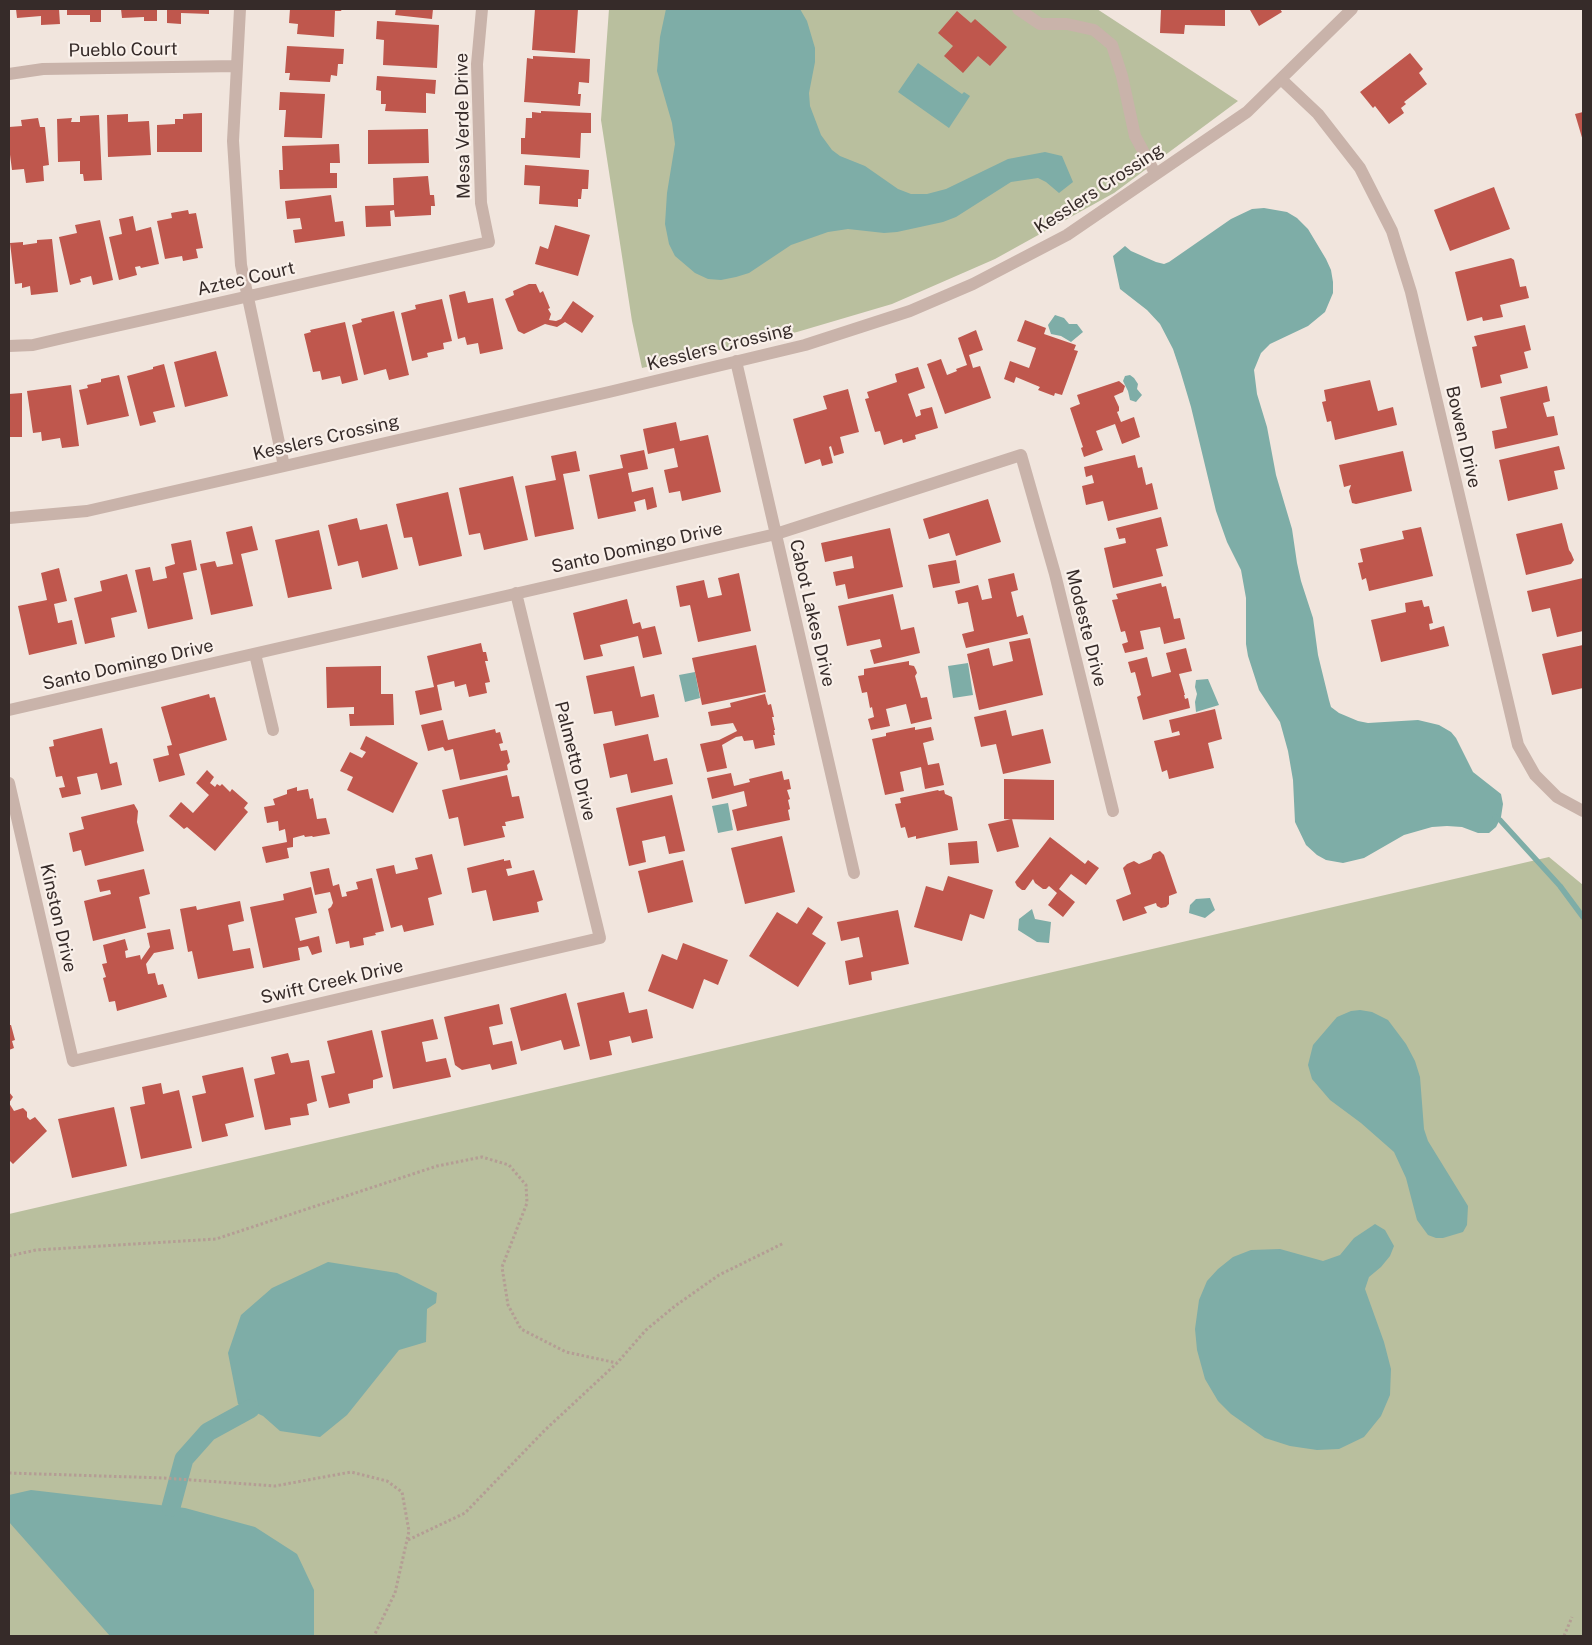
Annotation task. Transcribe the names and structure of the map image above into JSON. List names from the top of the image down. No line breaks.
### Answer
{"streets":{"street":["Pueblo Court","Mesa Verde Drive","Kesslers Crossing","Aztec Court","Bowen Drive","Santo Domingo Drive","Cabot Lakes Drive","Modeste Drive","Palmetto Drive","Kinston Drive","Swift Creek Drive"]},"crossings":[["Mesa Verde Drive","Aztec Court"],["Kesslers Crossing","Bowen Drive"],["Kesslers Crossing","Cabot Lakes Drive"],["Santo Domingo Drive","Cabot Lakes Drive"],["Santo Domingo Drive","Modeste Drive"],["Santo Domingo Drive","Palmetto Drive"],["Palmetto Drive","Swift Creek Drive"],["Kinston Drive","Swift Creek Drive"]]}
